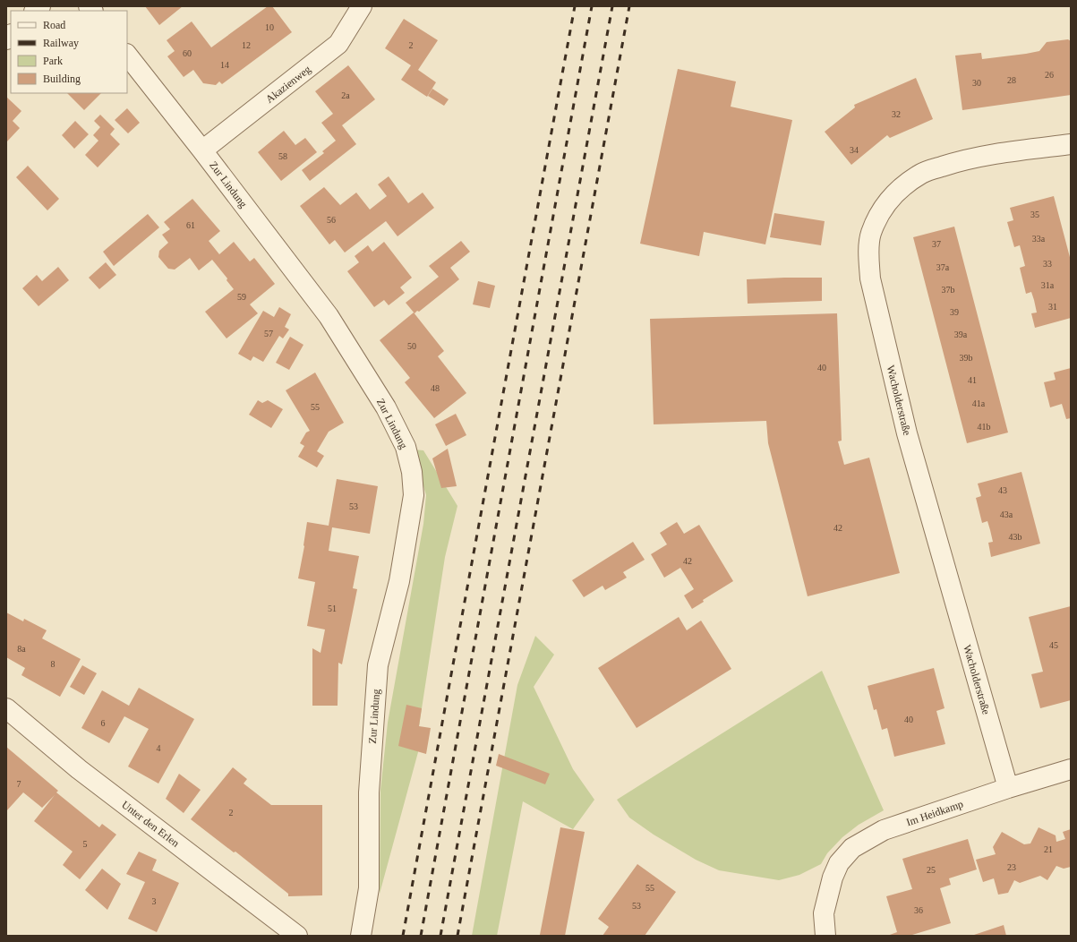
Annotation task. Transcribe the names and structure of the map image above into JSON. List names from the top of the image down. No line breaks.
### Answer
{"streets":{"street":["Akazienweg","Zur Lindung","Wacholderstraße","Im Heidkamp","Unter den Erlen"]},"crossings":[["Akazienweg","Zur Lindung"],["Wacholderstraße","Im Heidkamp"]],"house_numbers":["10","12","2","60","14","26","28","30","2a","32","34","58","35","56","61","33a","37","33","37a","31a","37b","59","31","39","57","39a","50","39b","40","41","48","41a","55","41b","43","53","43a","42","43b","42","51","45","8a","8","40","6","4","7","2","5","21","23","25","55","3","53","36"],"legend":["Road","Railway","Park","Building"]}
